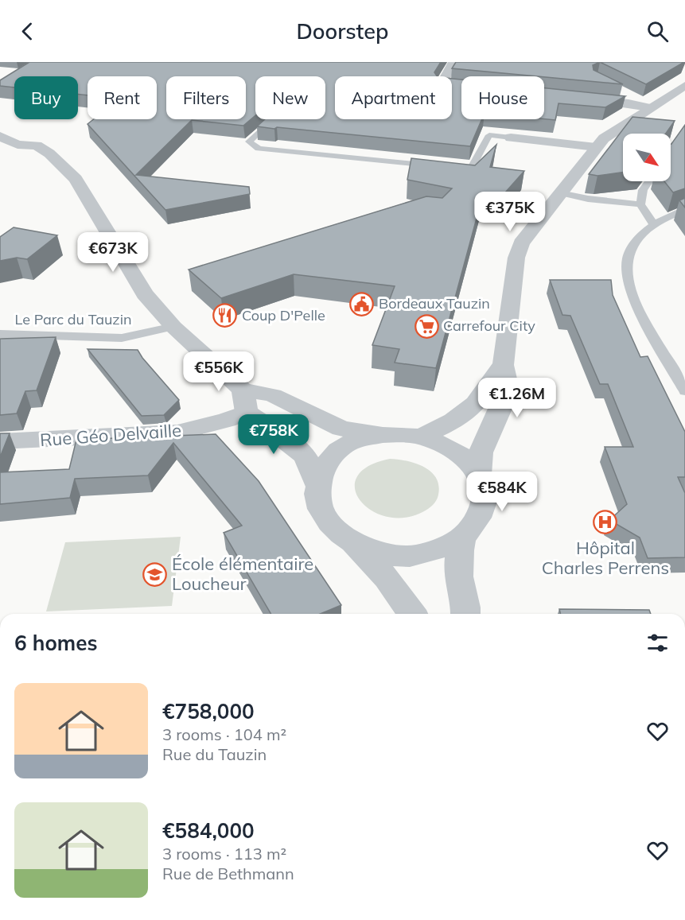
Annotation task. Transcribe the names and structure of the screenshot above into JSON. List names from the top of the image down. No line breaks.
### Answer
{"streets":{"street":["Rue Géo Delvaille"],"lane":["Le Parc du Tauzin"]},"places":{"public building":["Bordeaux Tauzin"],"restaurant":["Coup D'Pelle"],"supermarket":["Carrefour City"],"hospital":["Hôpital Charles Perrens"],"school or university":["École élémentaire Loucheur"]},"north":"bottom right","page":{"header":"Doorstep","chip":["Buy","Rent","Filters","New","Apartment","House"],"price":["€375K","€673K","€556K","€1.26M","€758K","€584K"],"heading":"6 homes","list":[{"name":"€758,000","note":"3 rooms · 104 m² · Rue du Tauzin"},{"name":"€584,000","note":"3 rooms · 113 m² · Rue de Bethmann"}]}}
